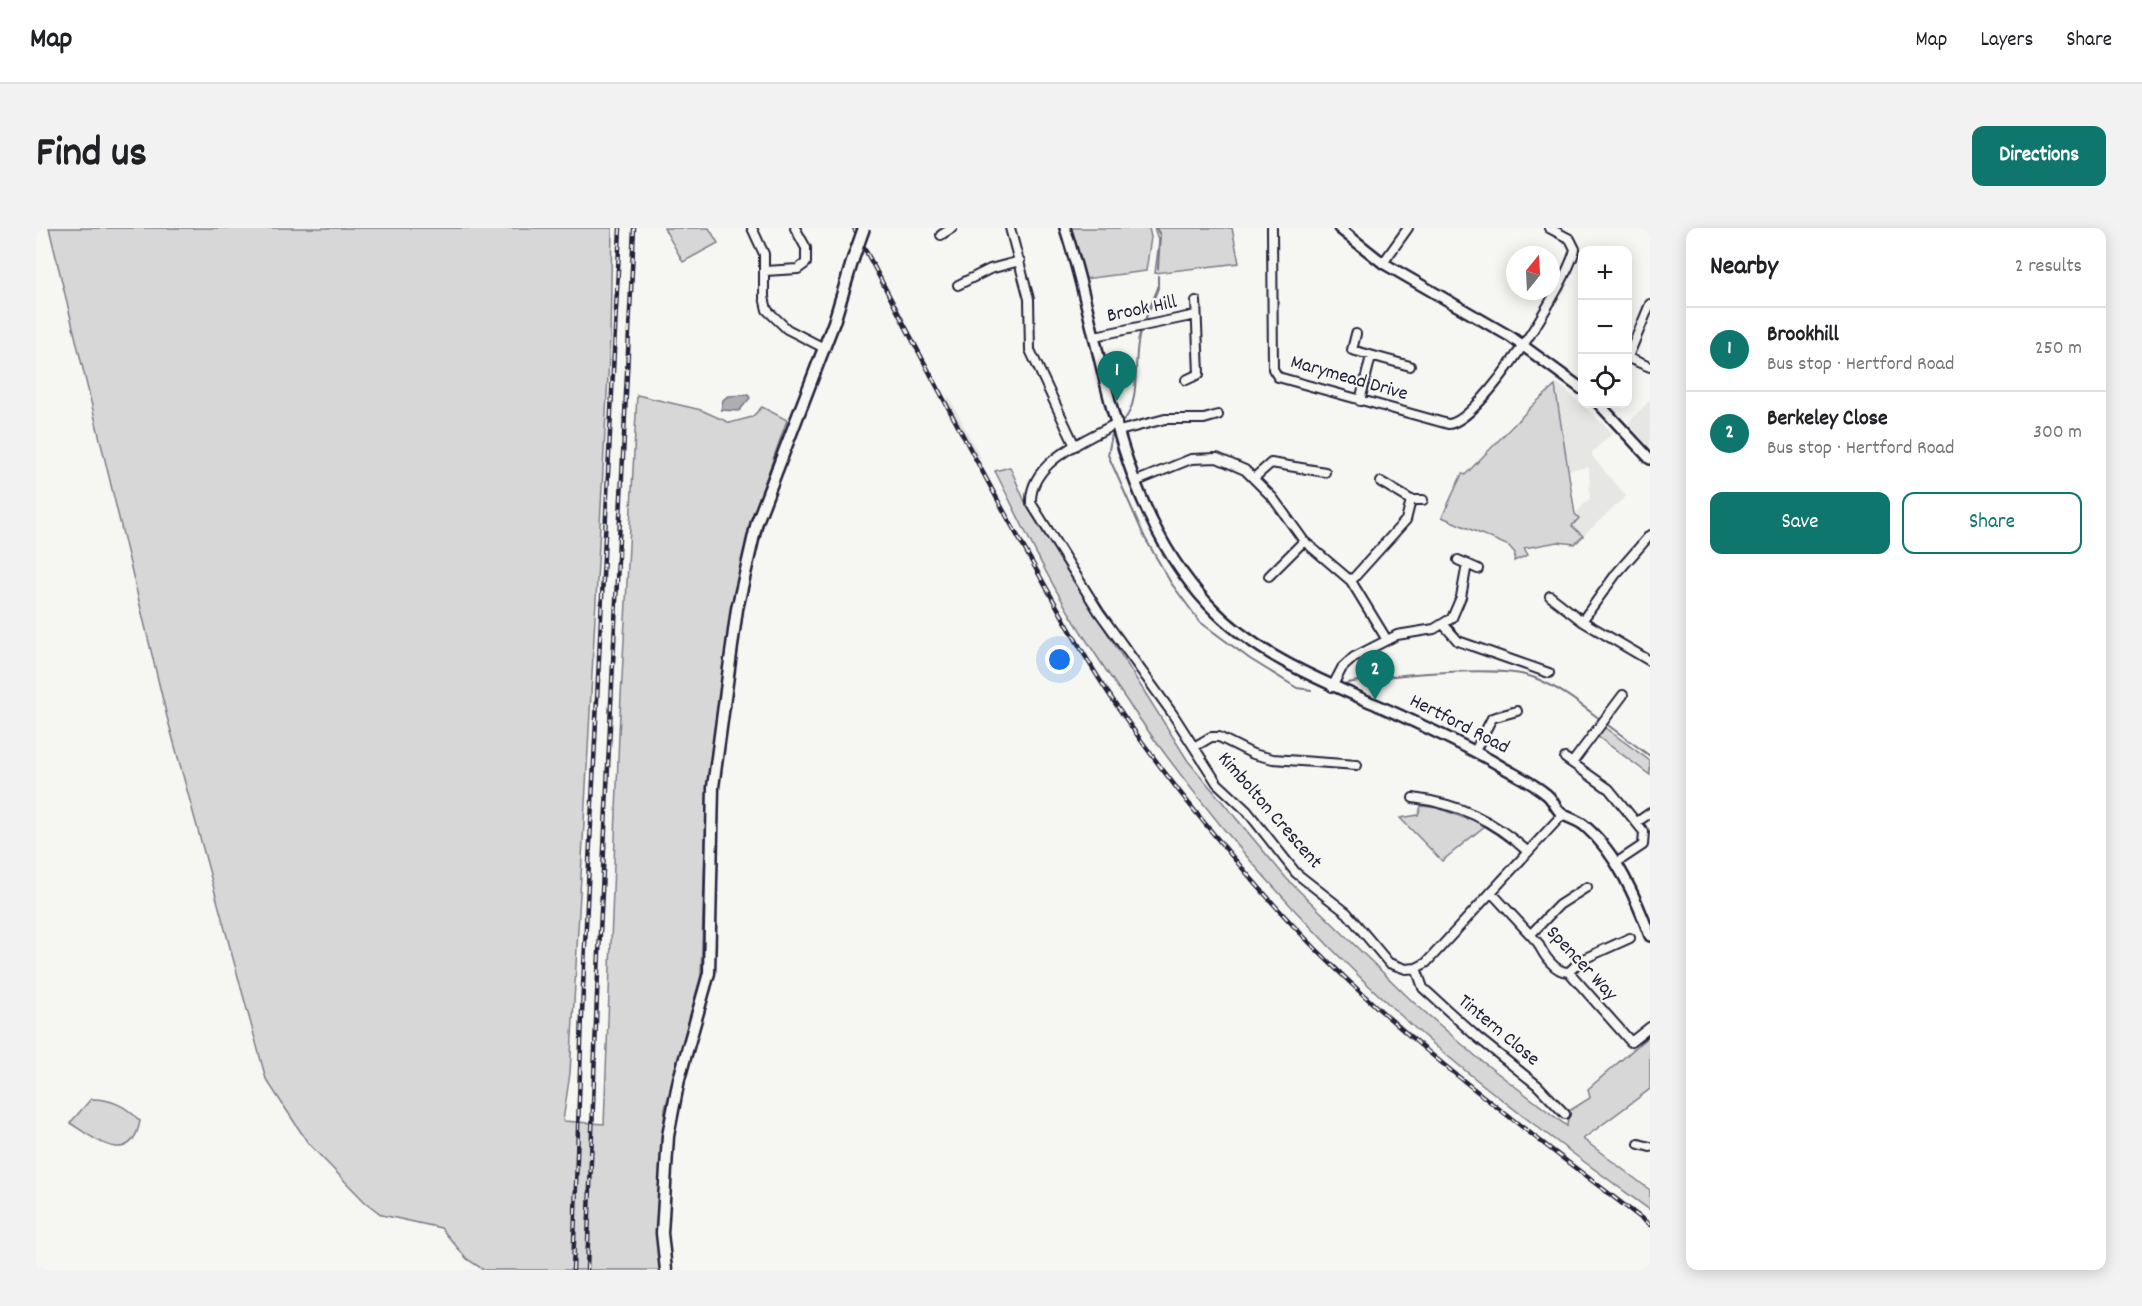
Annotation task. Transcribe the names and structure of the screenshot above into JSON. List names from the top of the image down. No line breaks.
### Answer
{"streets":{"street":["Brook Hill","Marymead Drive","Hertford Road","Kimbolton Crescent","Spencer Way","Tintern Close"]},"crossings":[["Brook Hill","Hertford Road"],["Hertford Road","Kimbolton Crescent"],["Kimbolton Crescent","Tintern Close"]],"north":"top","page":{"header":"Map","nav":["Map","Layers","Share"],"title":"Find us","buttons":["Directions",["Save","Share"]],"heading":["Nearby","2 results"],"map_buttons":["+","−"],"list":[{"mark":"1","name":"Brookhill","note":"Bus stop · Hertford Road","value":"250 m"},{"mark":"2","name":"Berkeley Close","note":"Bus stop · Hertford Road","value":"300 m"}],"pins":["1","2"]}}
